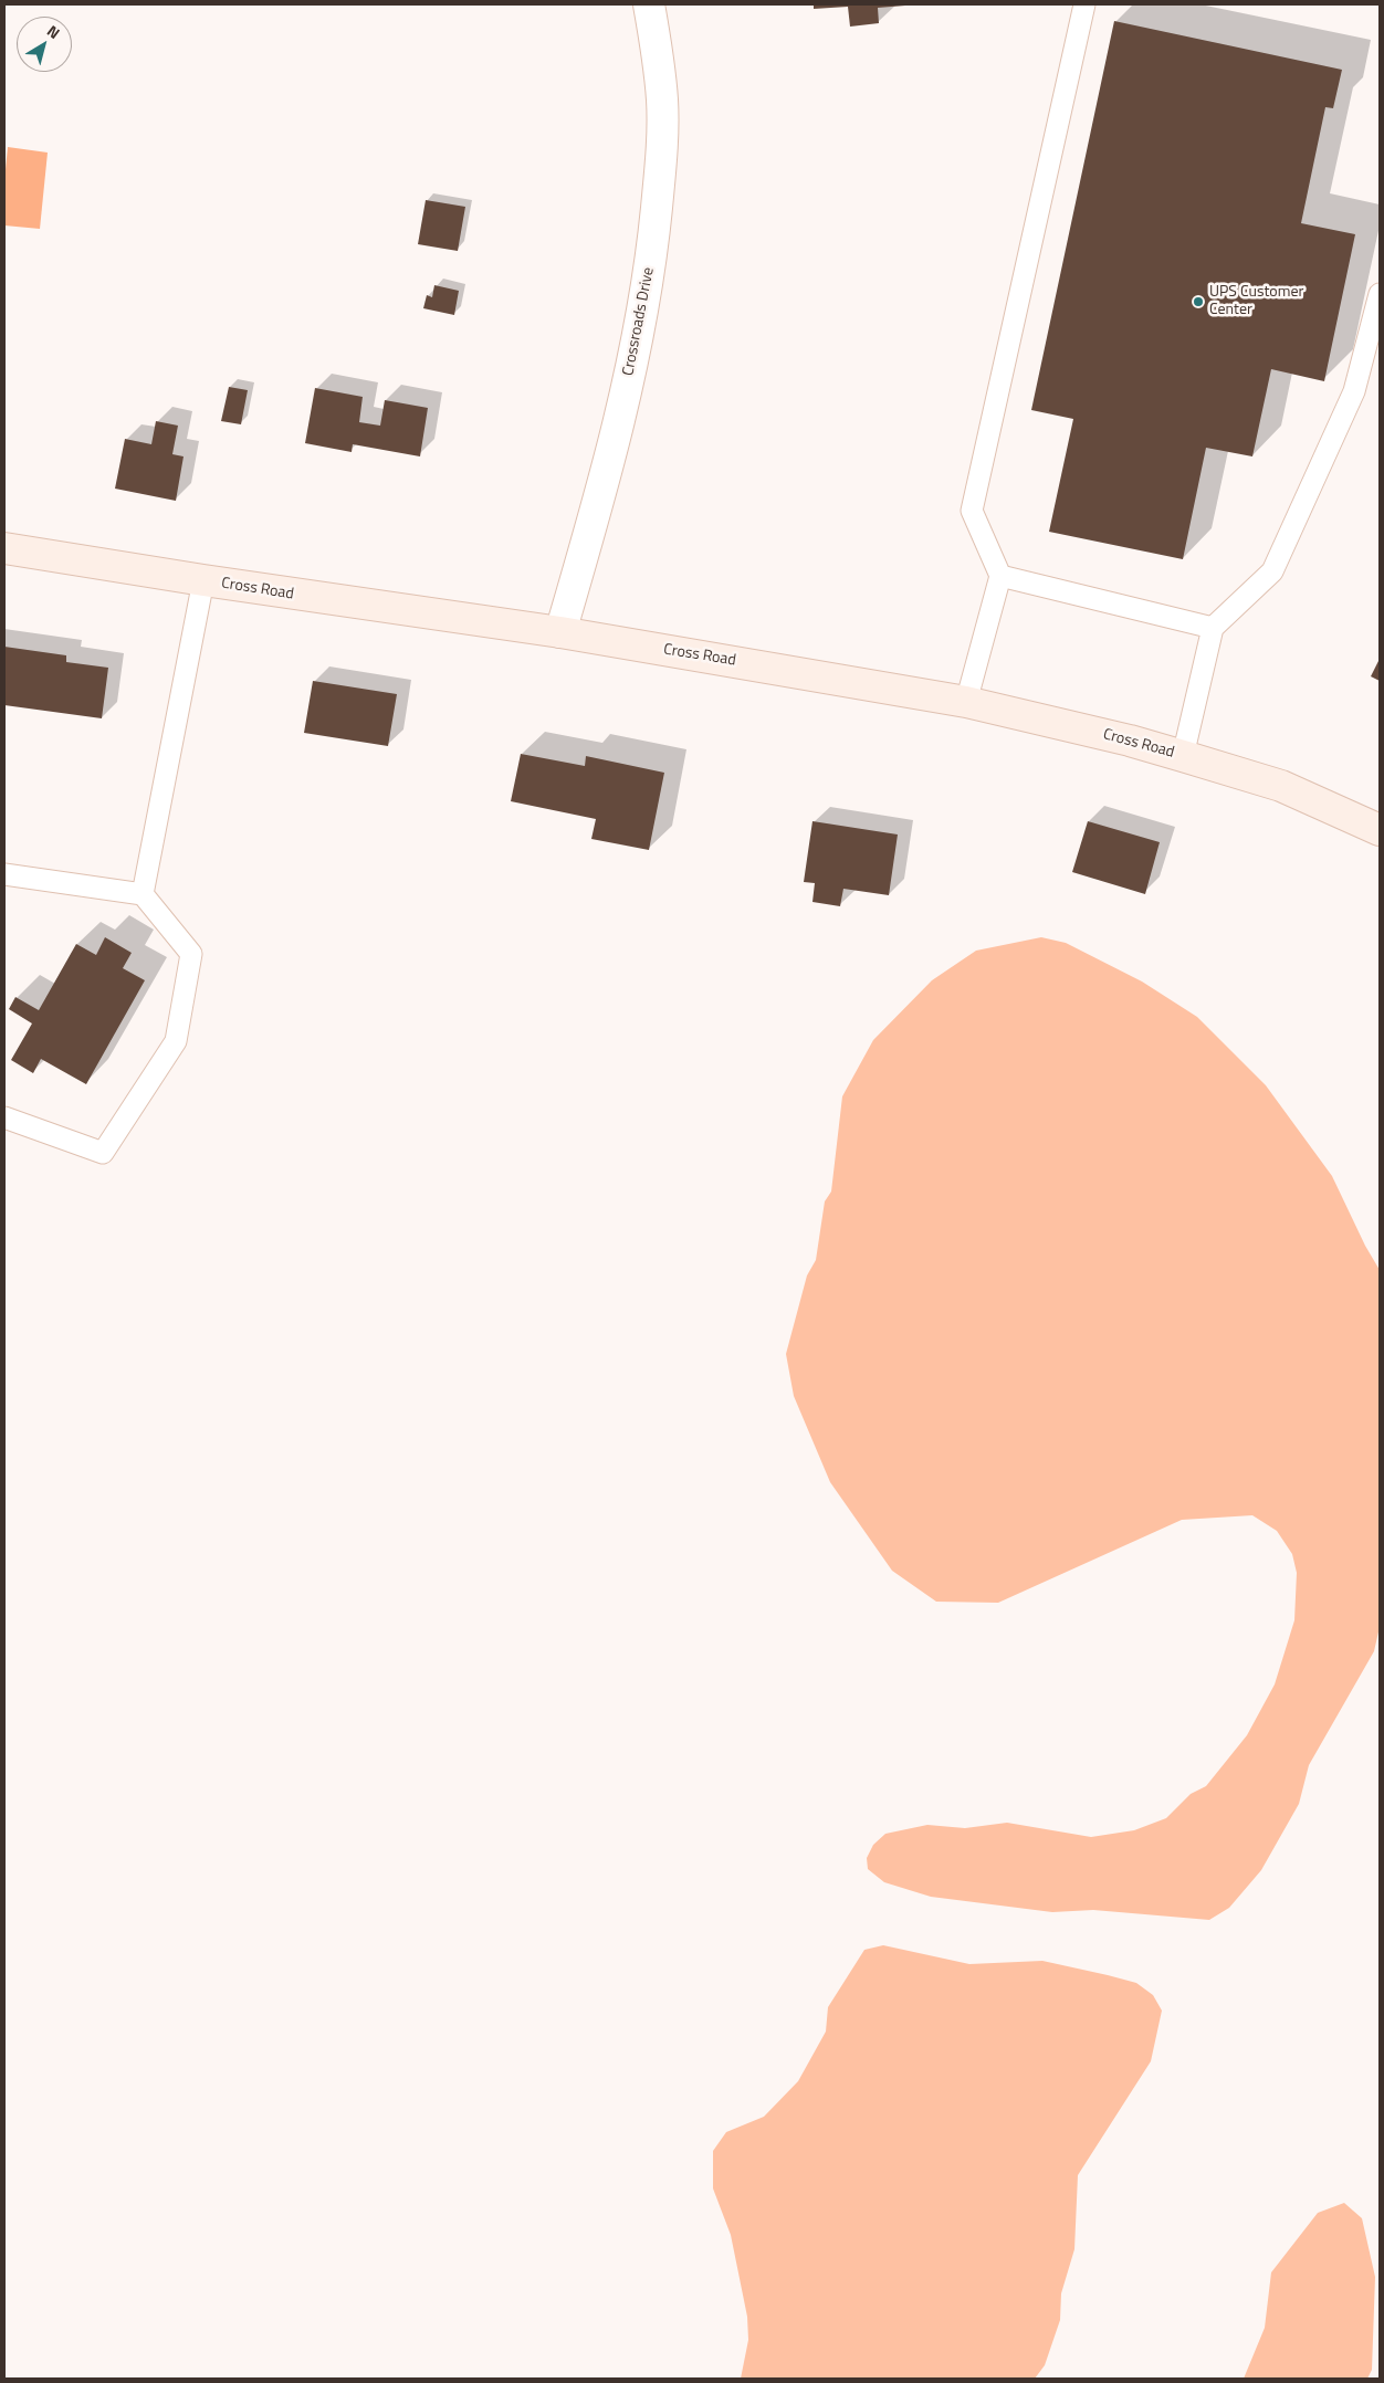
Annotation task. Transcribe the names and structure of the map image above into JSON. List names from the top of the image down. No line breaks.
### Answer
{"streets":{"street":["Crossroads Drive","Cross Road"]},"crossings":[["Crossroads Drive","Cross Road"]],"places":["UPS Customer Center"],"north":"top right"}
